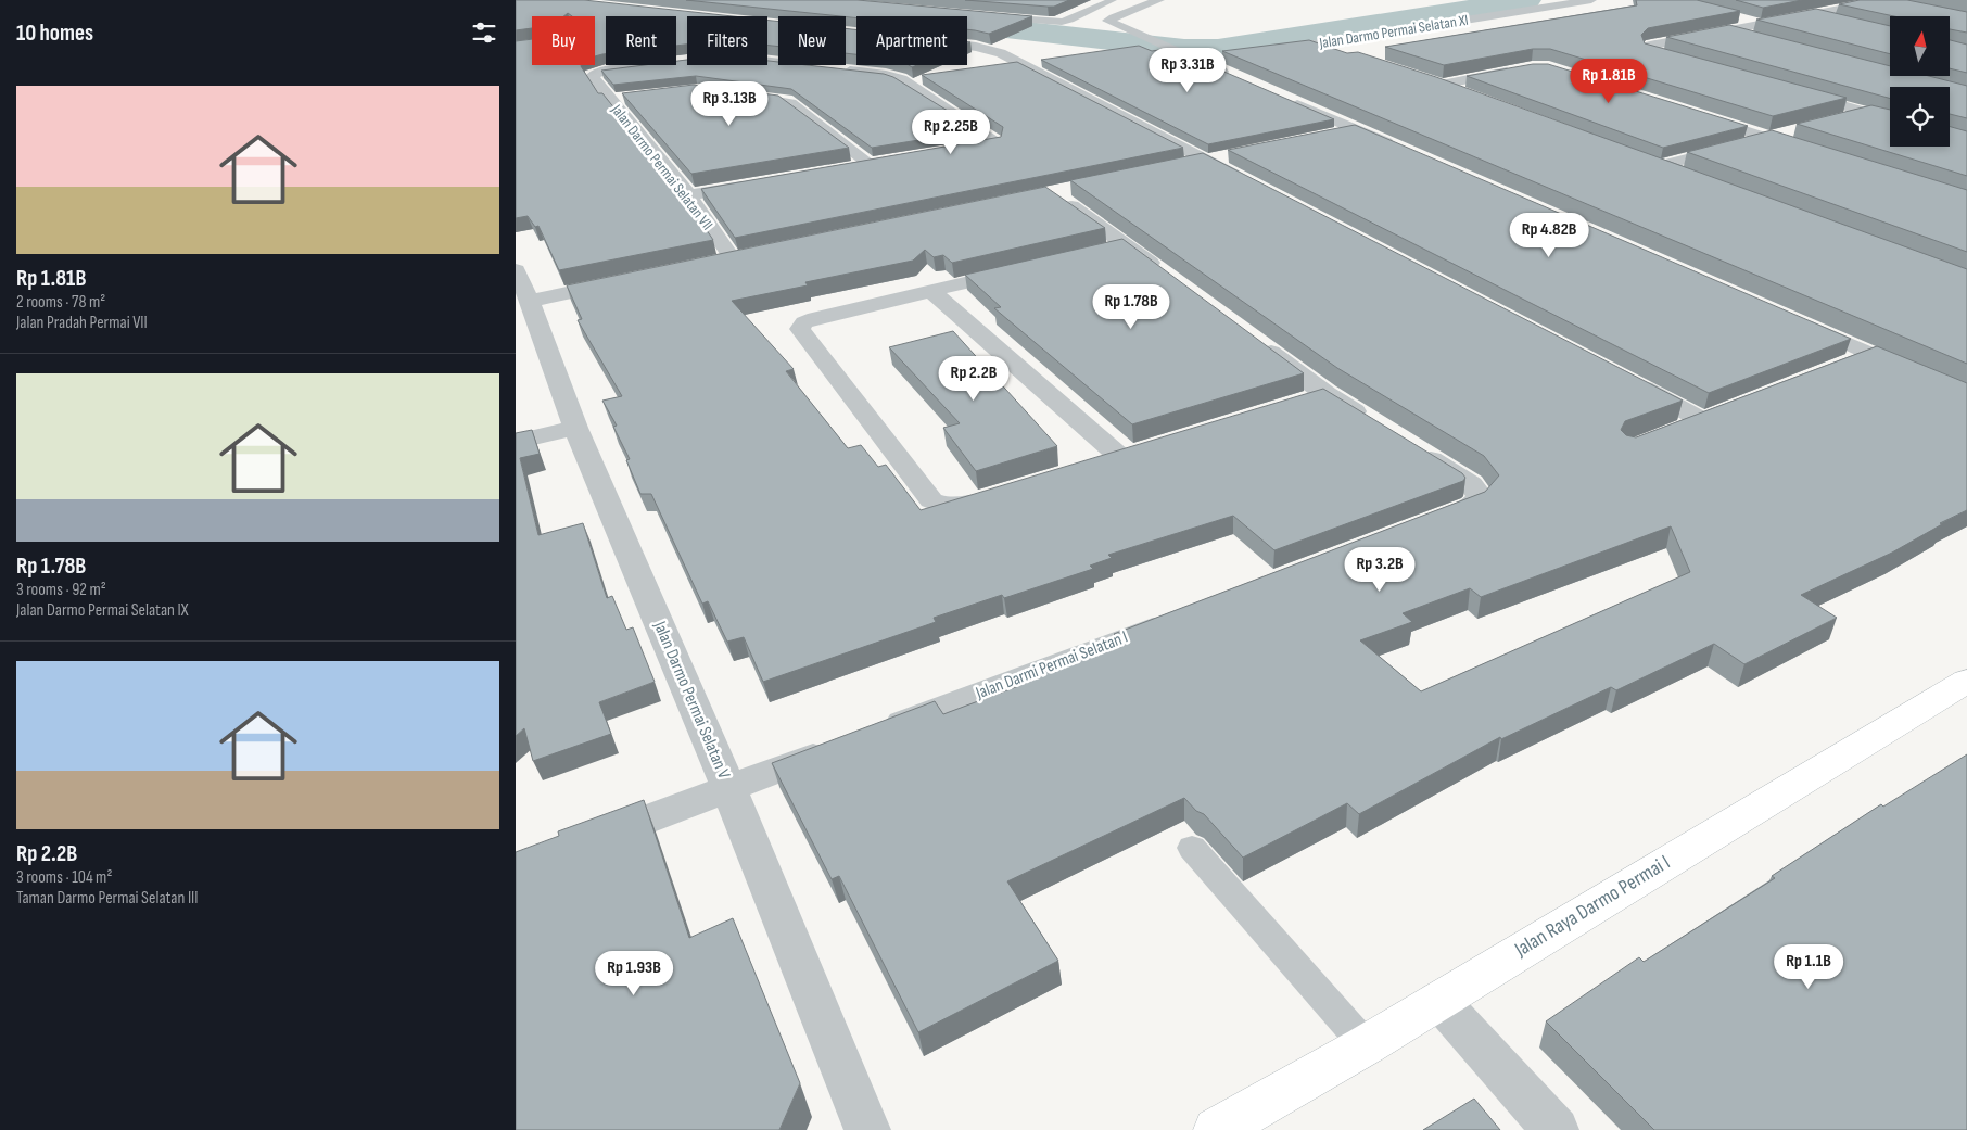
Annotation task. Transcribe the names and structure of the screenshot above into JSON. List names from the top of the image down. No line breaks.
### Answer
{"streets":{"street":["Jalan Darmo Permai Selatan XI","Jalan Darmo Permai Selatan VII","Jalan Darmi Permai Selatan I","Jalan Darmo Permai Selatan V","Jalan Raya Darmo Permai I"]},"north":"top","page":{"heading":"10 homes","chip":["Buy","Rent","Filters","New","Apartment"],"price":["Rp 3.31B","Rp 1.81B","Rp 3.13B","Rp 2.25B","Rp 4.82B","Rp 1.78B","Rp 2.2B","Rp 3.2B","Rp 1.1B","Rp 1.93B"],"list":[{"name":"Rp 1.81B","note":"2 rooms · 78 m² · Jalan Pradah Permai VII"},{"name":"Rp 1.78B","note":"3 rooms · 92 m² · Jalan Darmo Permai Selatan IX"},{"name":"Rp 2.2B","note":"3 rooms · 104 m² · Taman Darmo Permai Selatan III"}]}}
